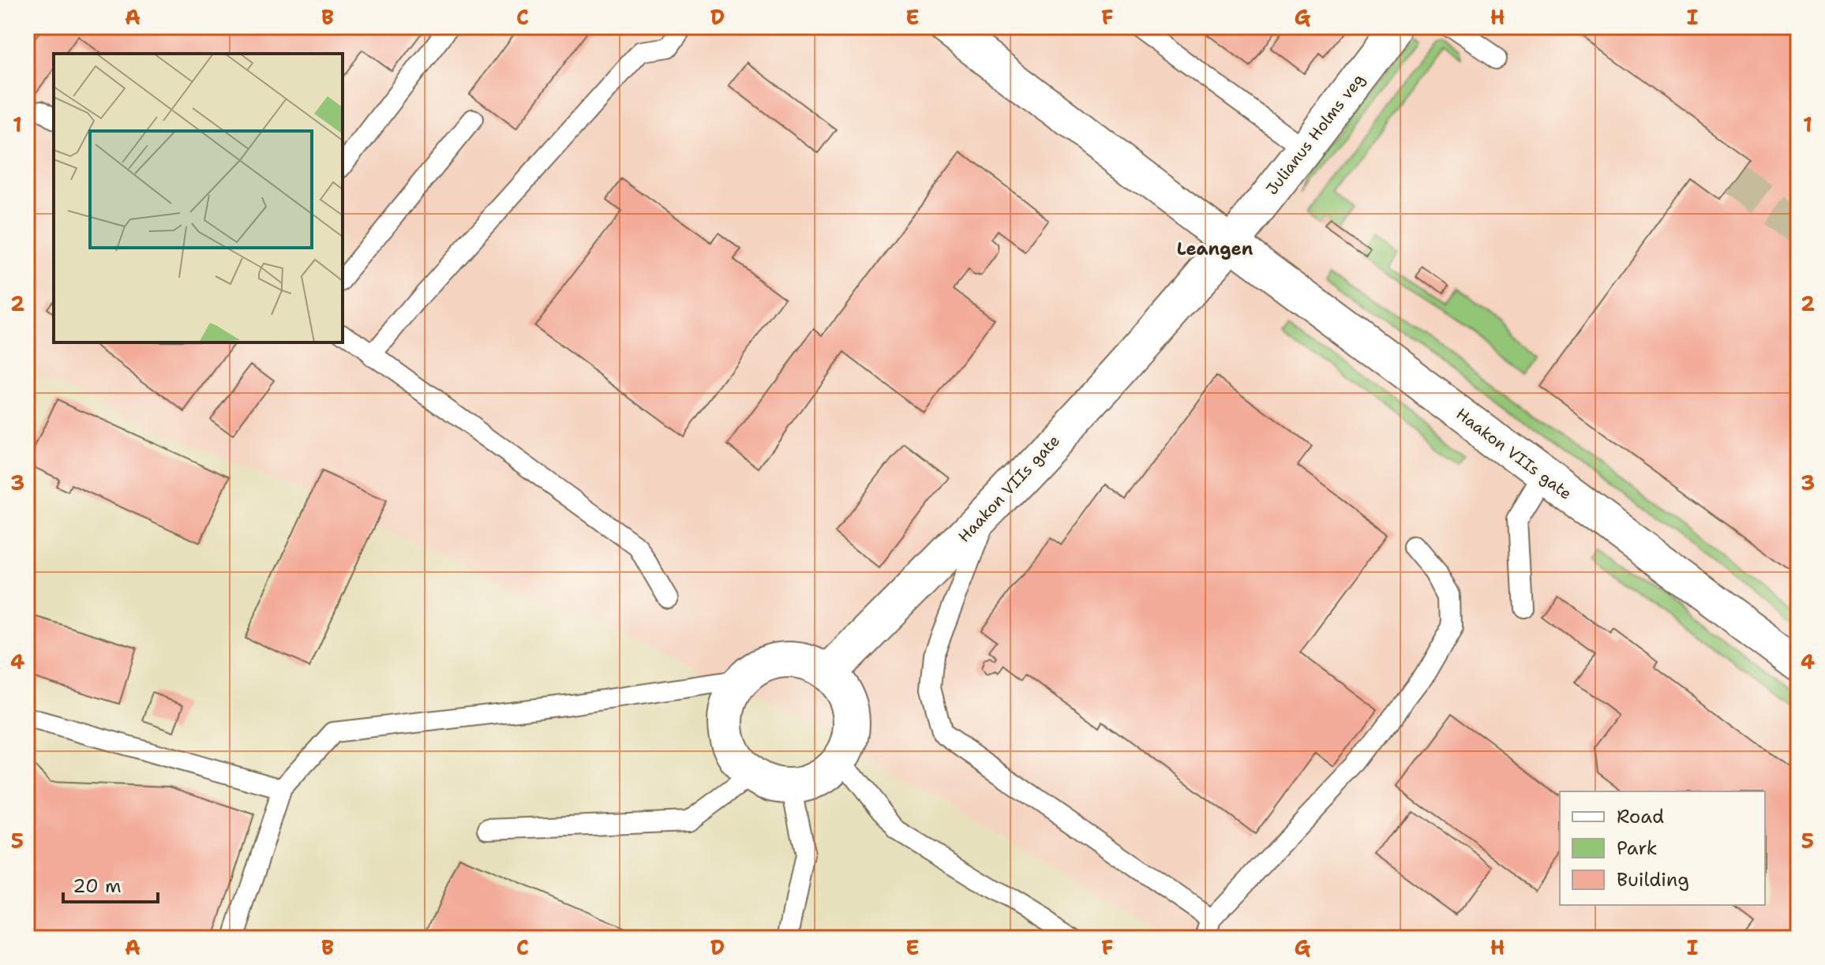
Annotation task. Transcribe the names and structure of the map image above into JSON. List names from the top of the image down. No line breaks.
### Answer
{"streets":{"street":["Julianus Holms veg","Haakon VIIs gate"]},"crossings":[["Julianus Holms veg","Haakon VIIs gate"]],"districts":["Leangen"],"legend":["Road","Park","Building"],"scale_bar":"20 m","grid":{"columns":["A","B","C","D","E","F","G","H","I"],"rows":["1","2","3","4","5"]}}
